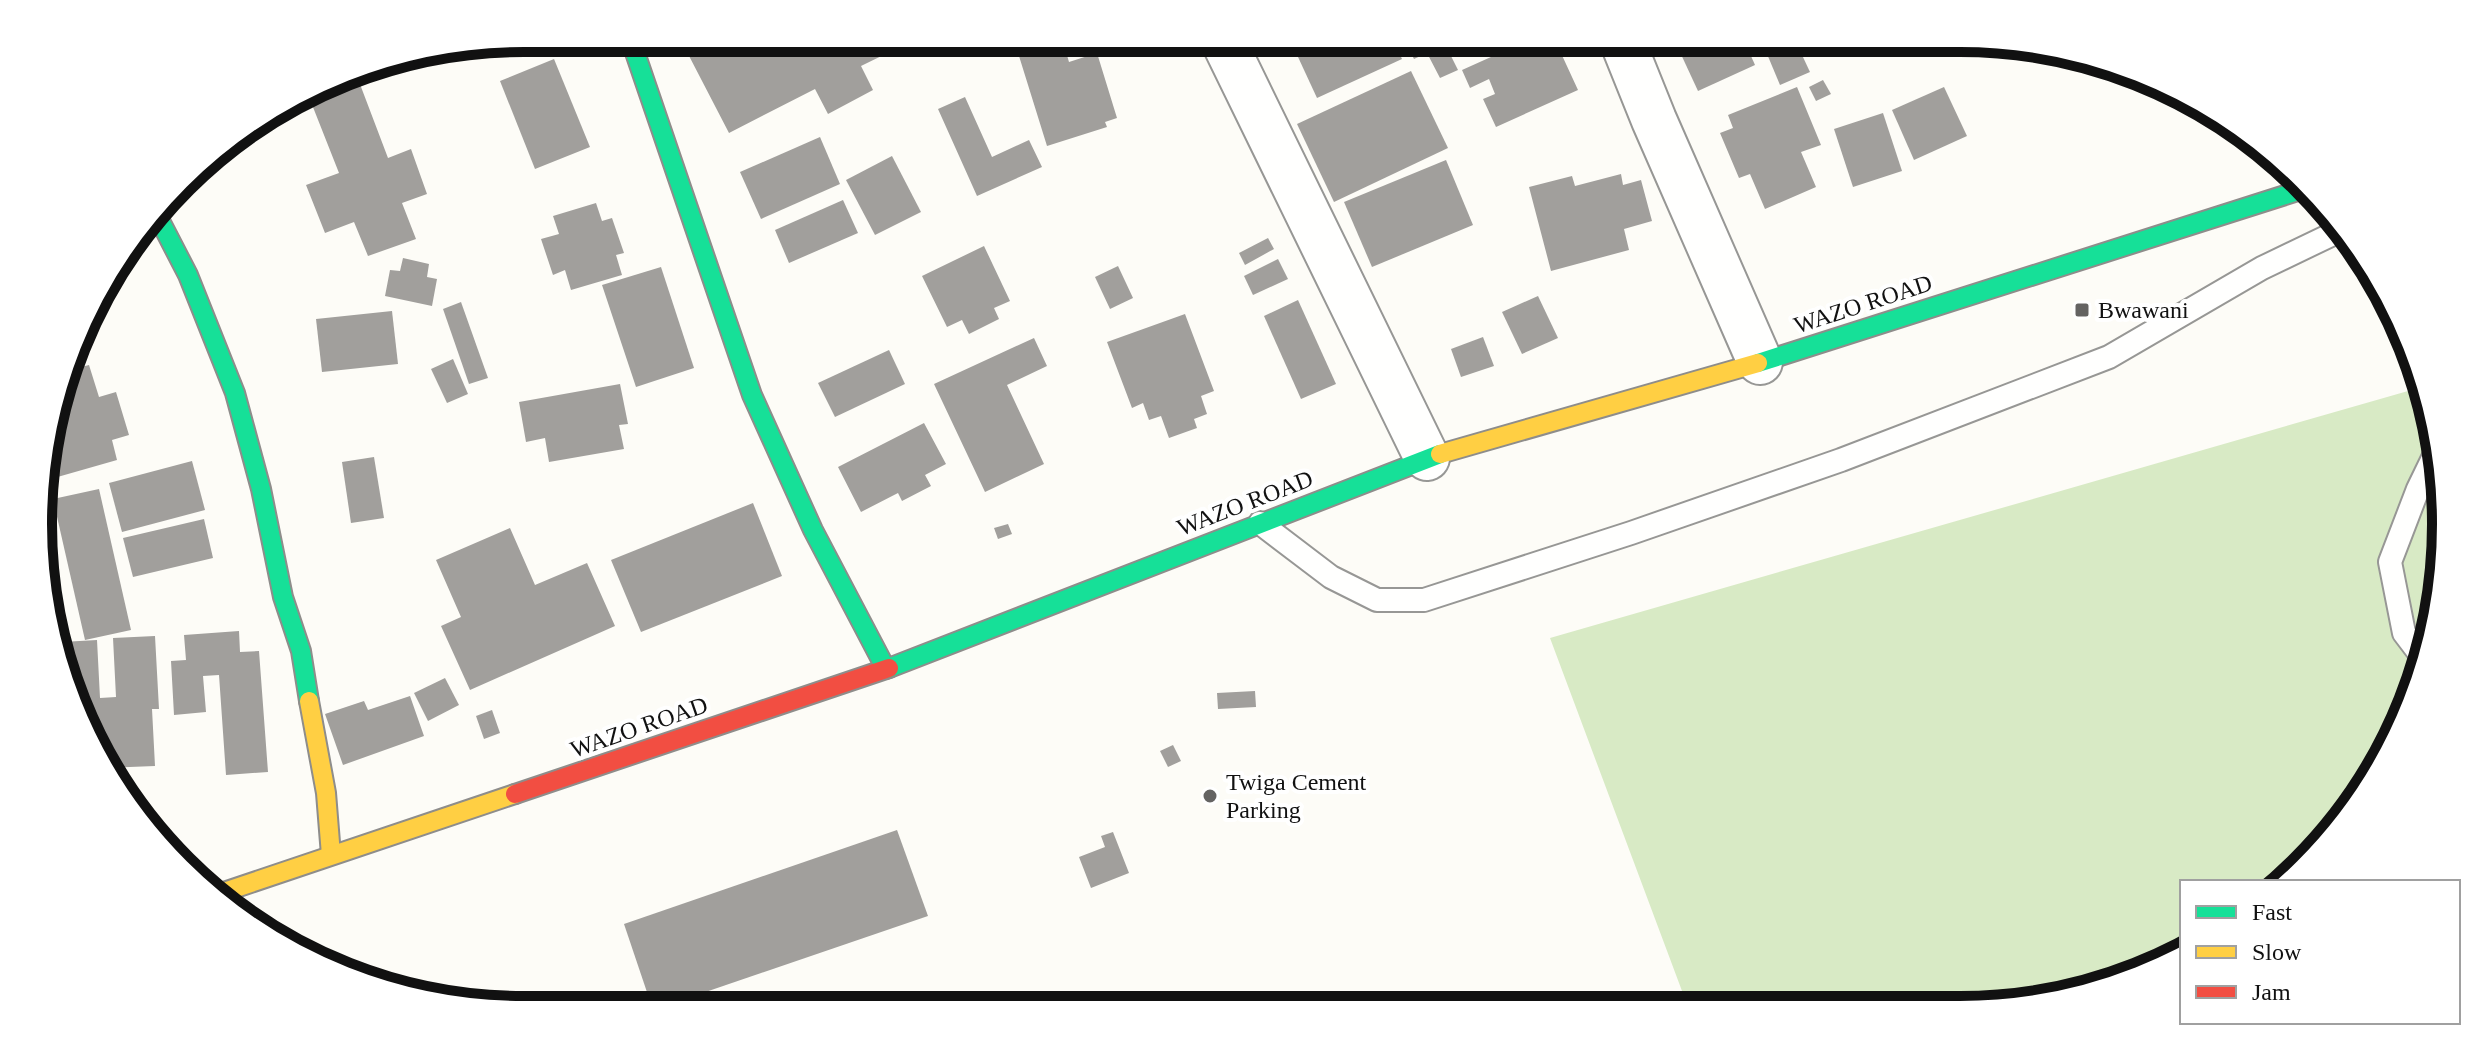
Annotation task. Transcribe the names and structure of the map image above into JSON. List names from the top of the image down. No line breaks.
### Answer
{"streets":{"main road":["WAZO ROAD"]},"places":{"transit":["Bwawani"],"other":["Twiga Cement Parking"]},"legend":["Fast","Slow","Jam"]}
